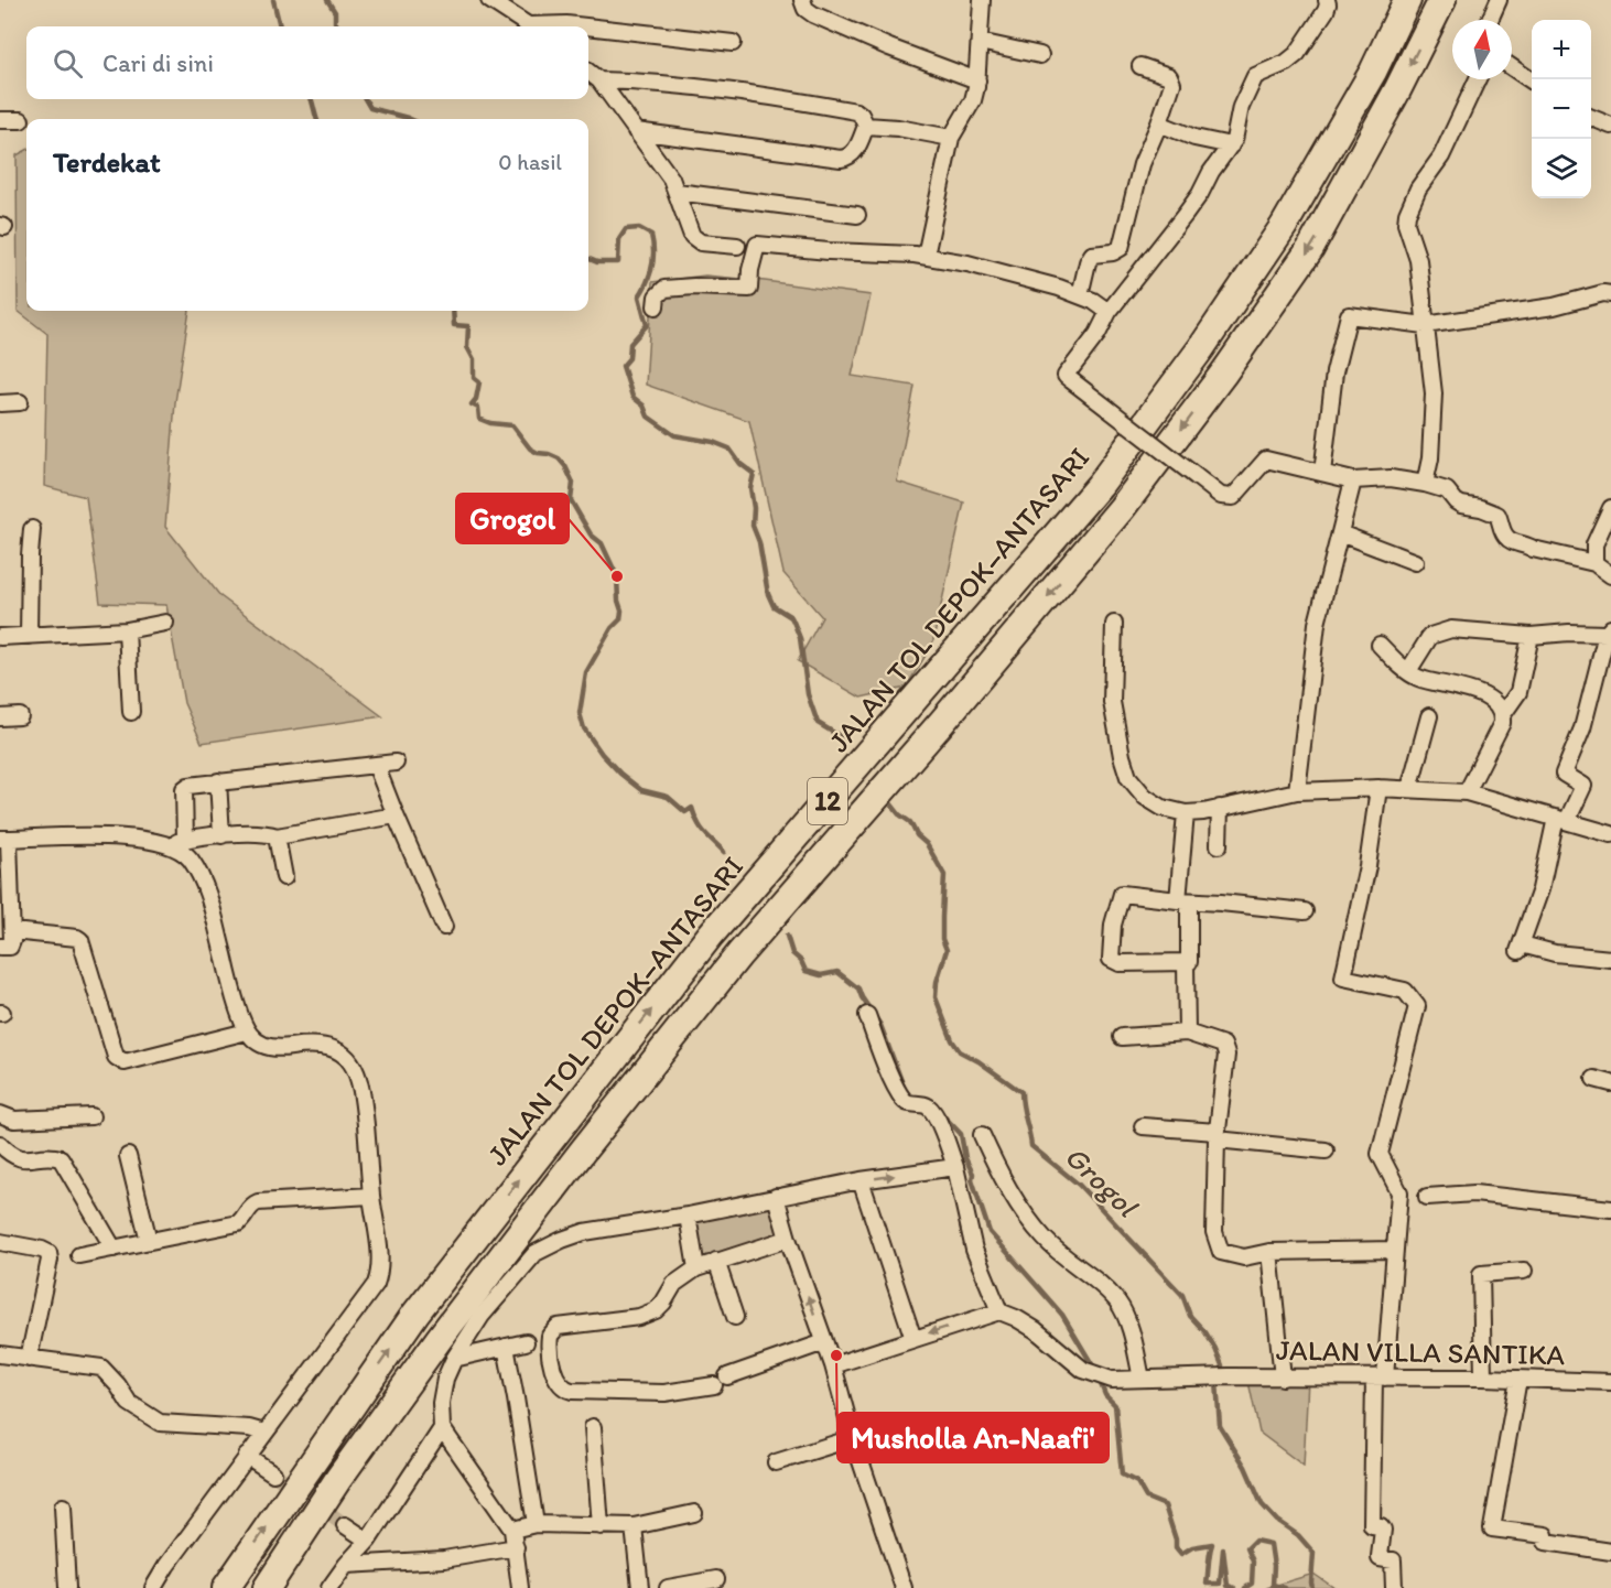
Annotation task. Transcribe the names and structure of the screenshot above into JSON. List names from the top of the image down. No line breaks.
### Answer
{"streets":{"highway":["JALAN TOL DEPOK–ANTASARI","12"],"street":["JALAN VILLA SANTIKA"]},"water":["Grogol"],"places":["Grogol","Musholla An-Naafi'"],"north":"top","page":{"map_buttons":["+","−"],"search":"Cari di sini","heading":["Terdekat","0 hasil"]}}
